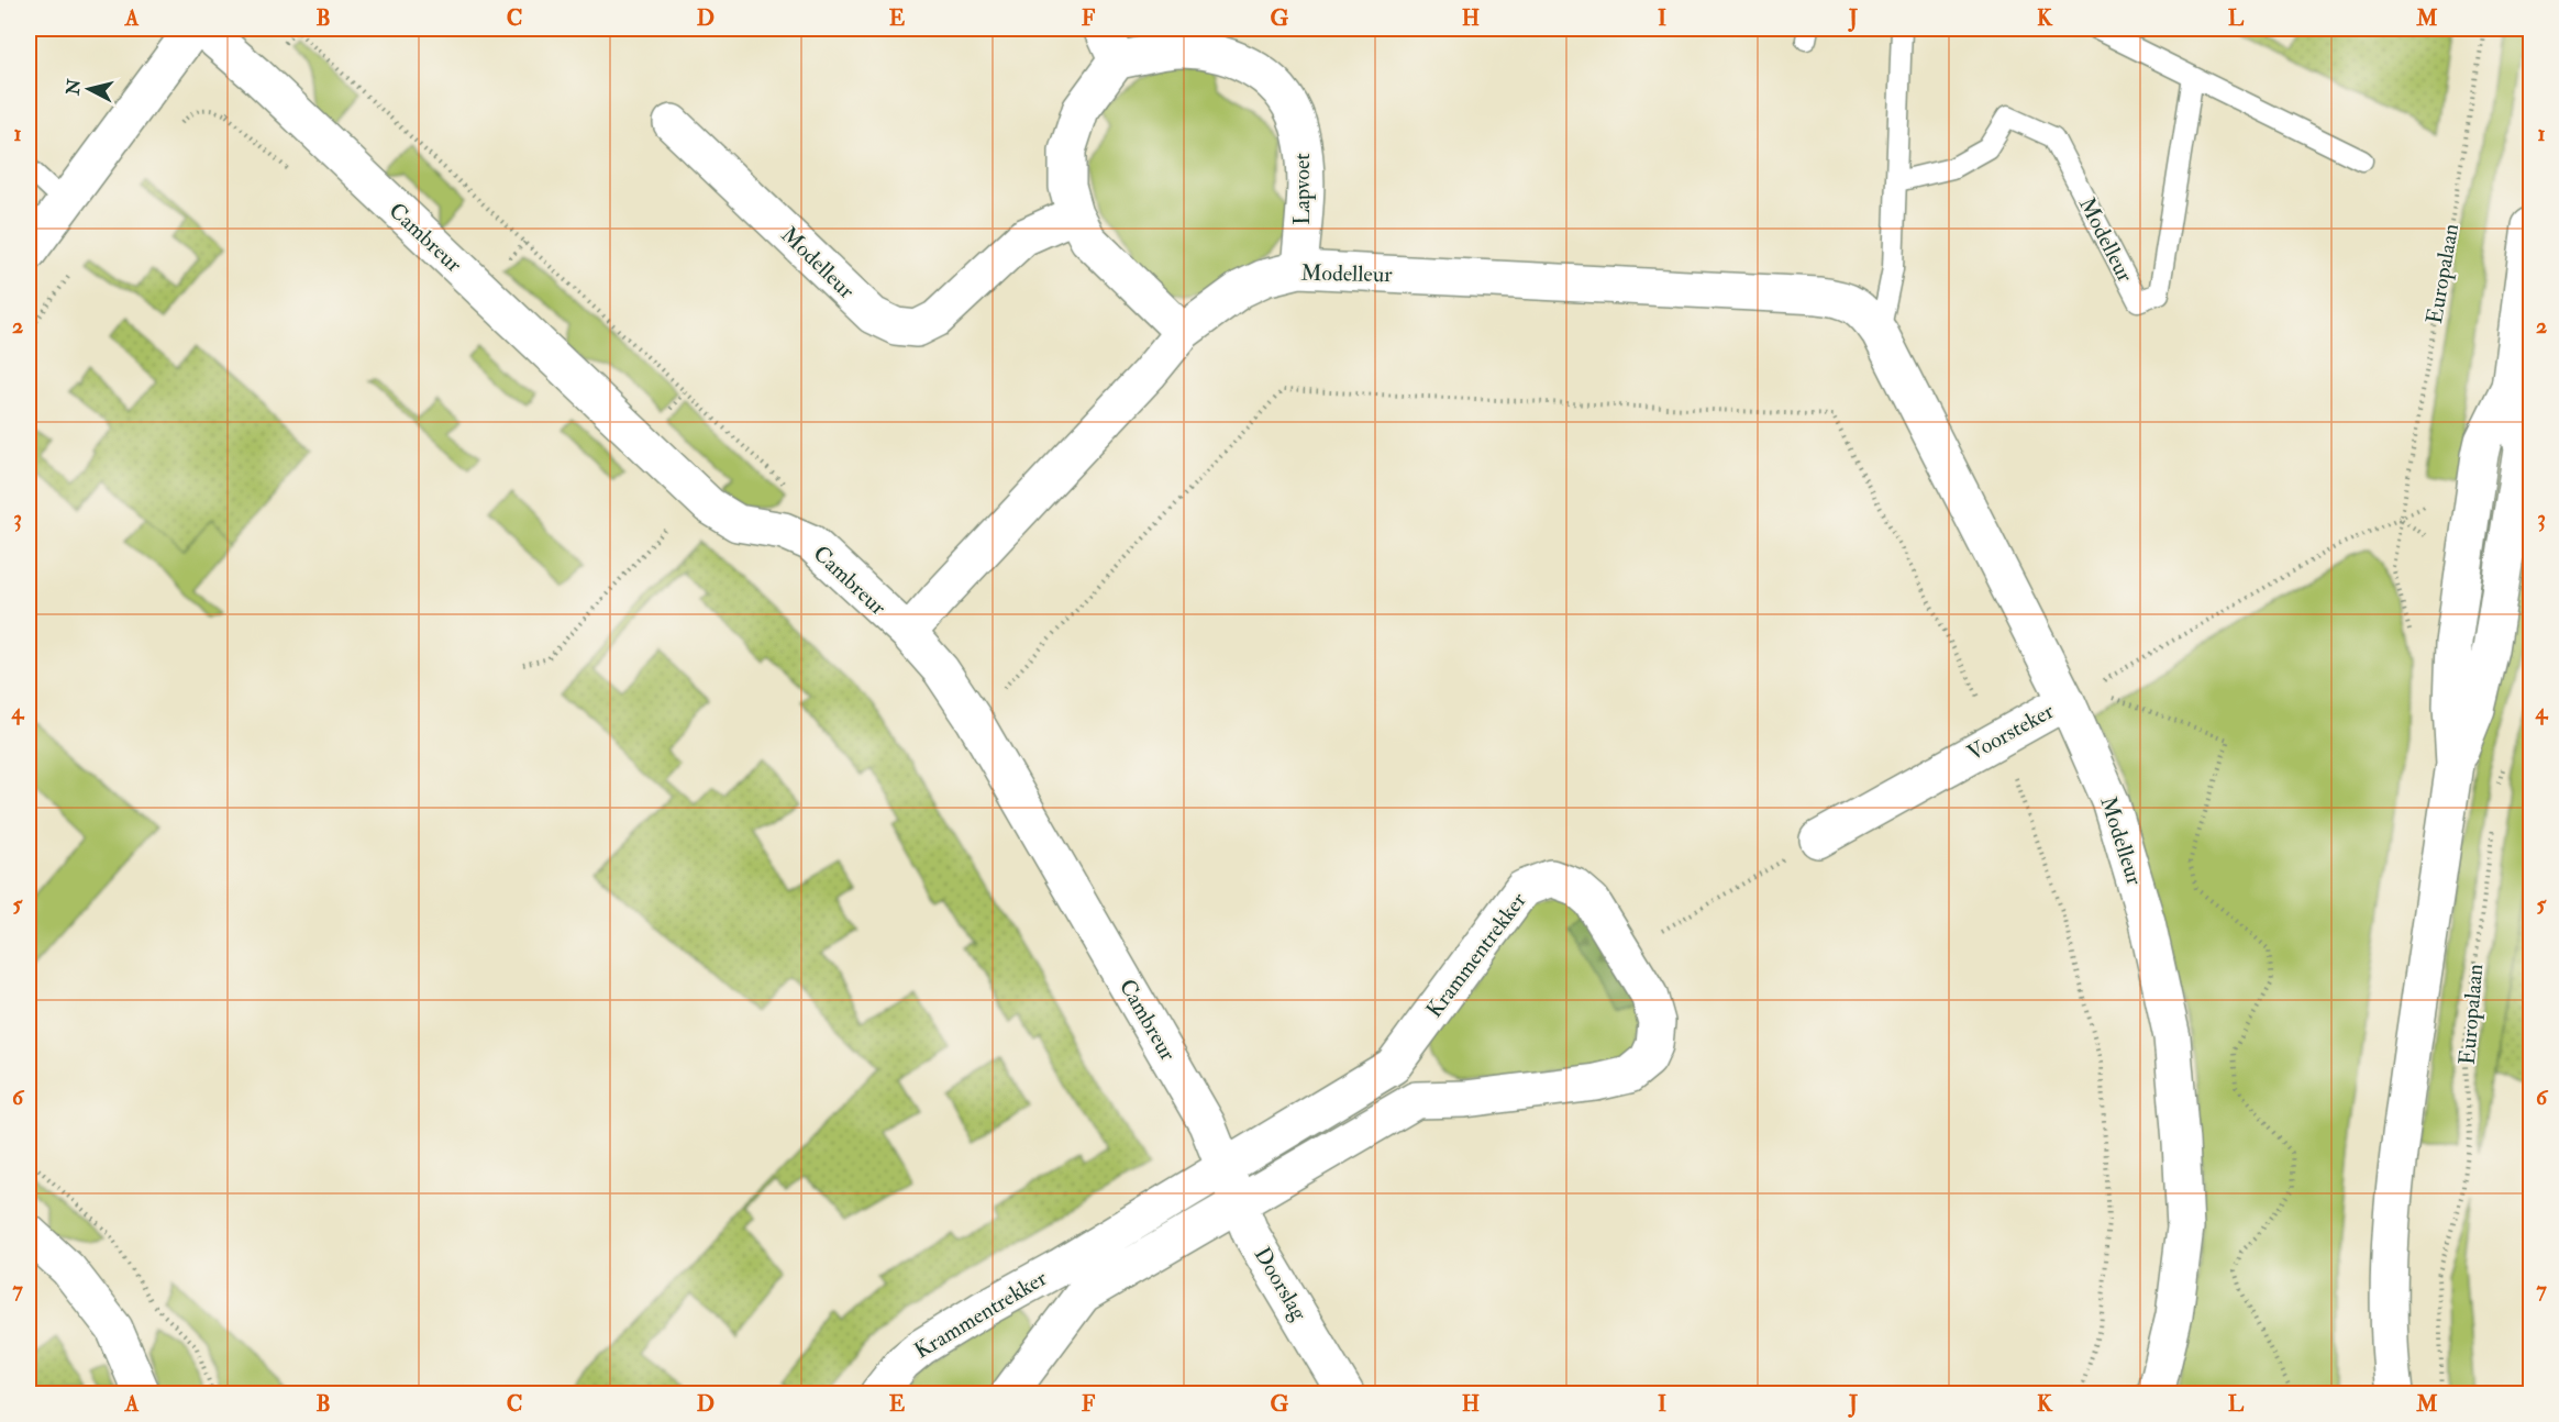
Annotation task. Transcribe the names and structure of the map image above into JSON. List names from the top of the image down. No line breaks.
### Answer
{"streets":{"street":["Lapvoet","Cambreur","Modelleur","Voorsteker","Krammentrekker","Doorslag"],"path":["Europalaan"]},"crossings":[["Lapvoet","Modelleur"],["Cambreur","Modelleur"],["Cambreur","Krammentrekker"],["Cambreur","Doorslag"],["Modelleur","Voorsteker"],["Europalaan","Voorsteker"],["Krammentrekker","Doorslag"]],"north":"left","grid":{"columns":["A","B","C","D","E","F","G","H","I","J","K","L","M"],"rows":["1","2","3","4","5","6","7"]}}
